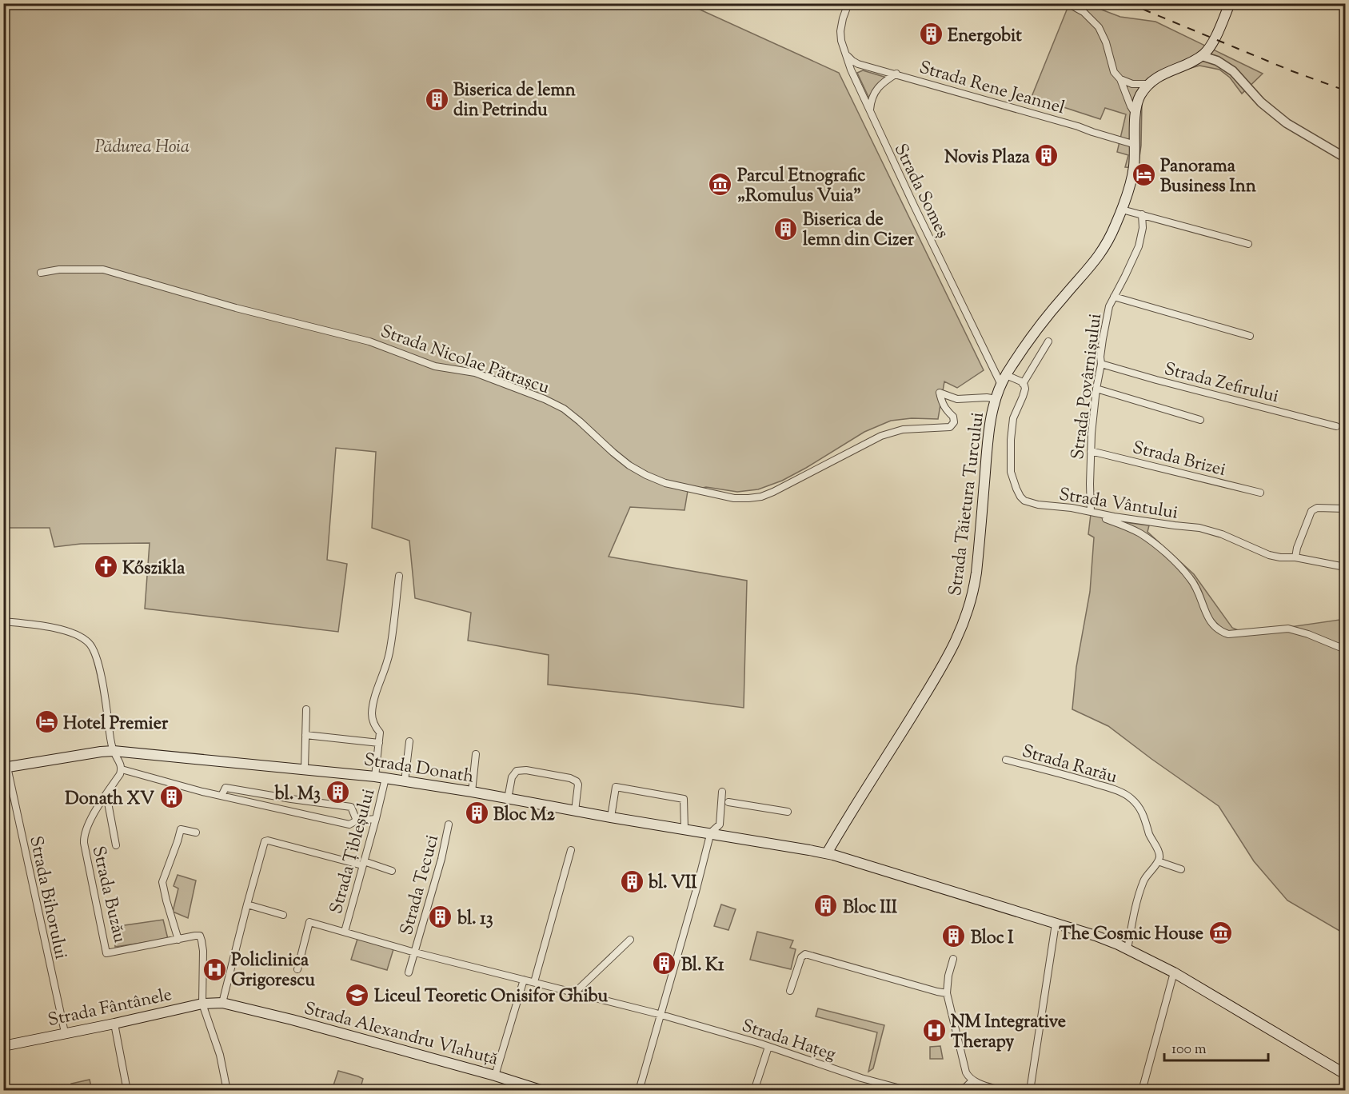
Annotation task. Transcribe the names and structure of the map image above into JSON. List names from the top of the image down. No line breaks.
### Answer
{"streets":{"main road":["Strada Tăietura Turcului","Strada Donath","Strada Fântânele","Strada Alexandru Vlahuță"],"street":["Strada Rene Jeannel","Strada Someș","Strada Nicolae Pătrașcu","Strada Zefirului","Strada Povârnișului","Strada Brizei","Strada Vântului","Strada Rarău","Strada Țibleșului","Strada Tecuci","Strada Buzău","Strada Bihorului","Strada Hațeg"]},"crossings":[["Strada Rene Jeannel","Strada Someș"],["Strada Rene Jeannel","Strada Tăietura Turcului"],["Strada Someș","Strada Tăietura Turcului"],["Strada Nicolae Pătrașcu","Strada Tăietura Turcului"],["Strada Zefirului","Strada Povârnișului"],["Strada Povârnișului","Strada Brizei"],["Strada Povârnișului","Strada Vântului"],["Strada Tăietura Turcului","Strada Donath"],["Strada Donath","Strada Țibleșului"],["Strada Donath","Strada Bihorului"],["Strada Țibleșului","Strada Hațeg"],["Strada Tecuci","Strada Hațeg"],["Strada Buzău","Strada Fântânele"],["Strada Bihorului","Strada Fântânele"],["Strada Fântânele","Strada Alexandru Vlahuță"]],"parks":["Pădurea Hoia"],"places":{"building":["Energobit","Biserica de lemn din Petrindu","Novis Plaza","Biserica de lemn din Cizer","bl. M3","Donath XV","Bloc M2","bl. VII","Bloc III","bl. 13","Bloc I","Bl. K1"],"hotel":["Panorama Business Inn","Hotel Premier"],"museum":["Parcul Etnografic „Romulus Vuia”","The Cosmic House"],"church":["Kőszikla"],"hospital":["Policlinica Grigorescu","NM Integrative Therapy"],"school or university":["Liceul Teoretic Onisifor Ghibu"]},"scale_bar":"100 m"}
